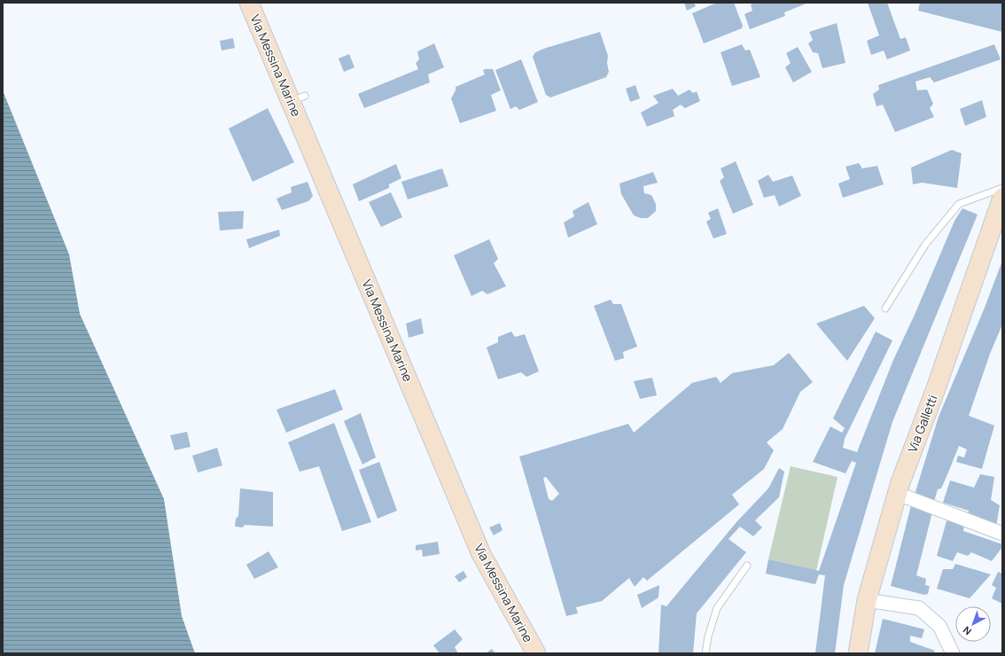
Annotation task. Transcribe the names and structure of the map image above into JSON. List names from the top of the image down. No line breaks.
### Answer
{"streets":{"main road":["Via Messina Marine","Via Galletti"]},"north":"bottom left"}
